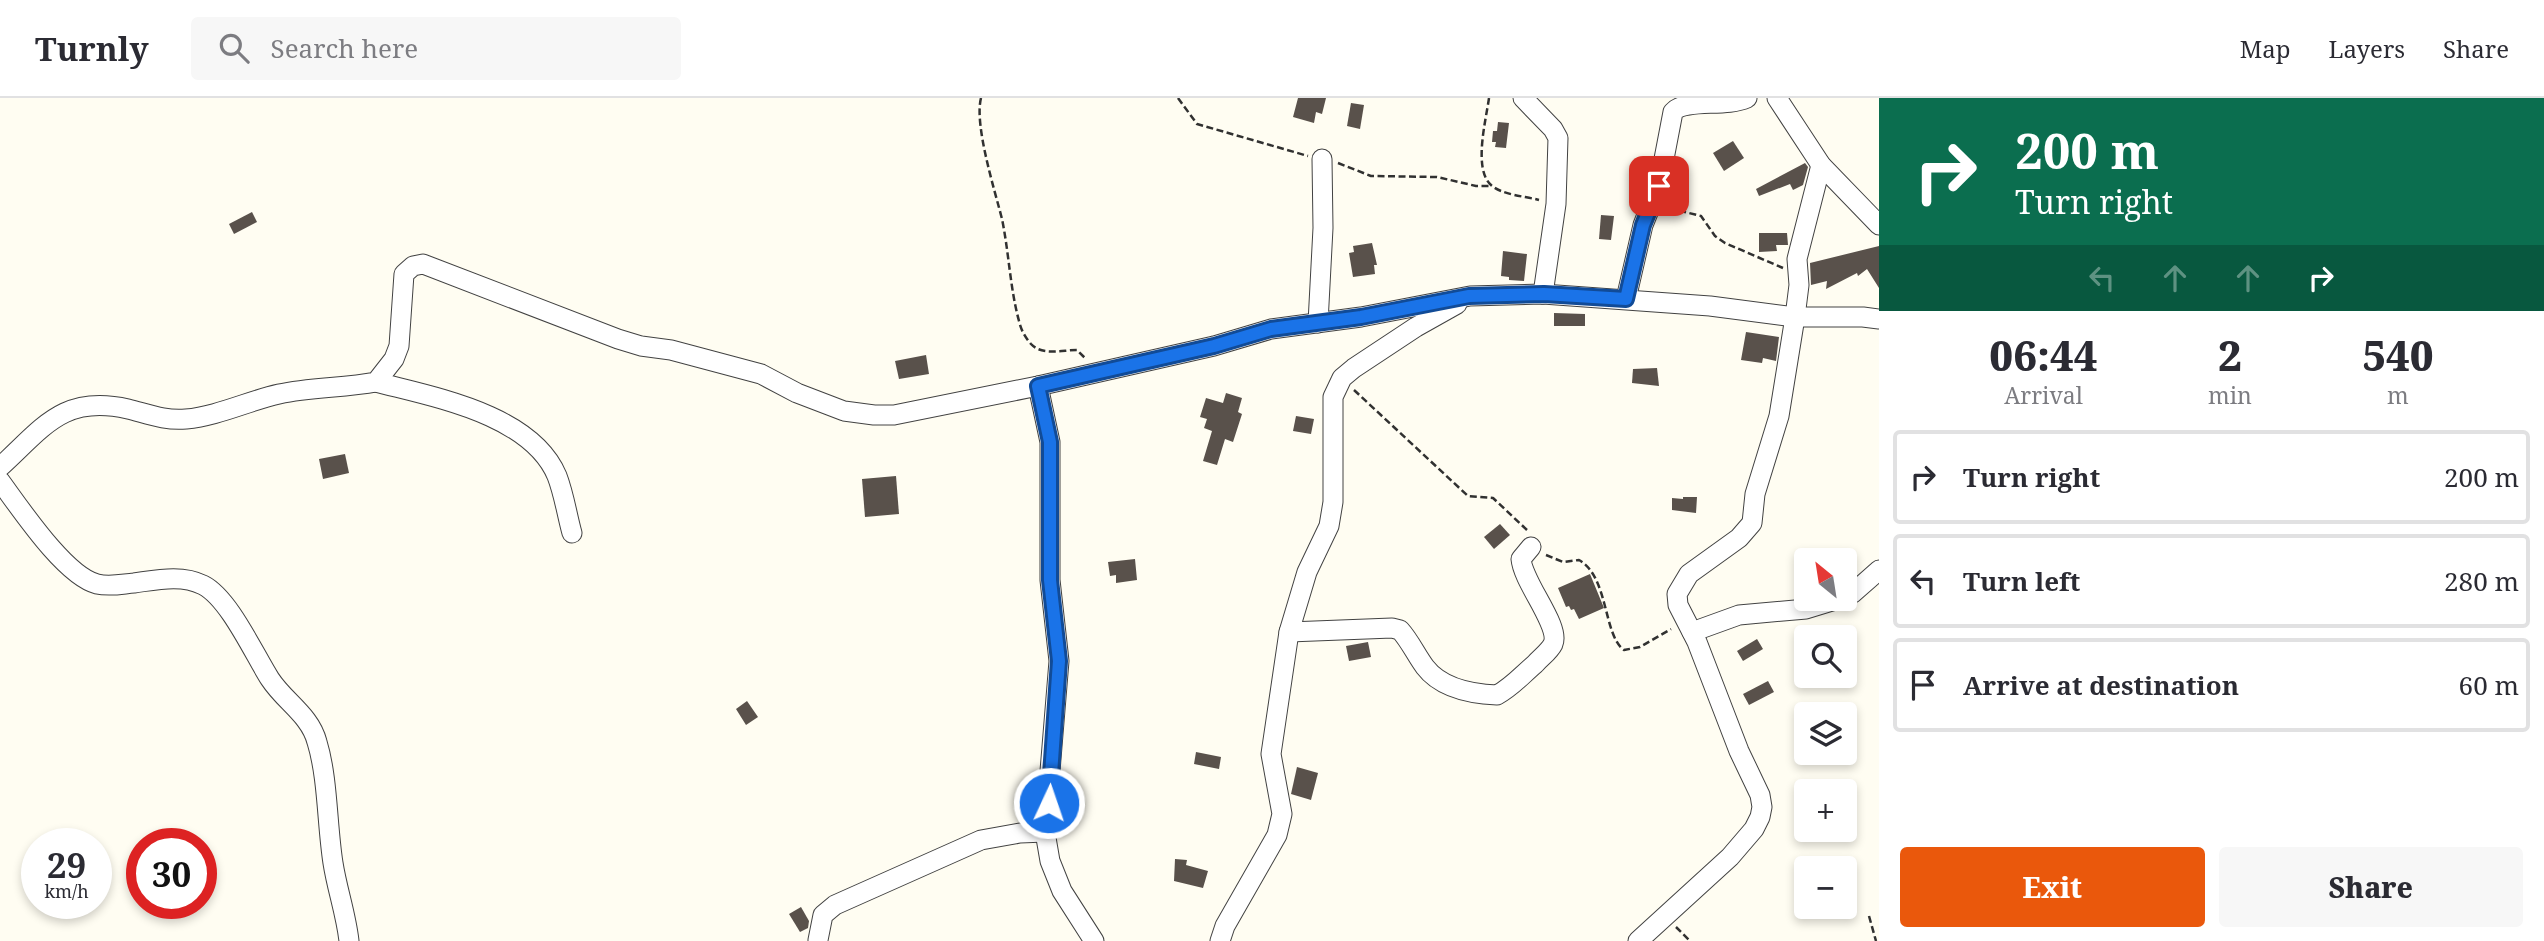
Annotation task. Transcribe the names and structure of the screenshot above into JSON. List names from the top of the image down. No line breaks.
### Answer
{"north":"top left","page":{"header":"Turnly","search":"Search here","nav":["Map","Layers","Share"],"turn":["200 m","Turn right"],"eta":["06:44","Arrival","2","min","540","m"],"list":[{"name":"Turn right","value":"200 m"},{"name":"Turn left","value":"280 m"},{"name":"Arrive at destination","value":"60 m"}],"map_buttons":["+","−"],"speed":"29 km/h","limit":"30","buttons":["Exit","Share"]}}
